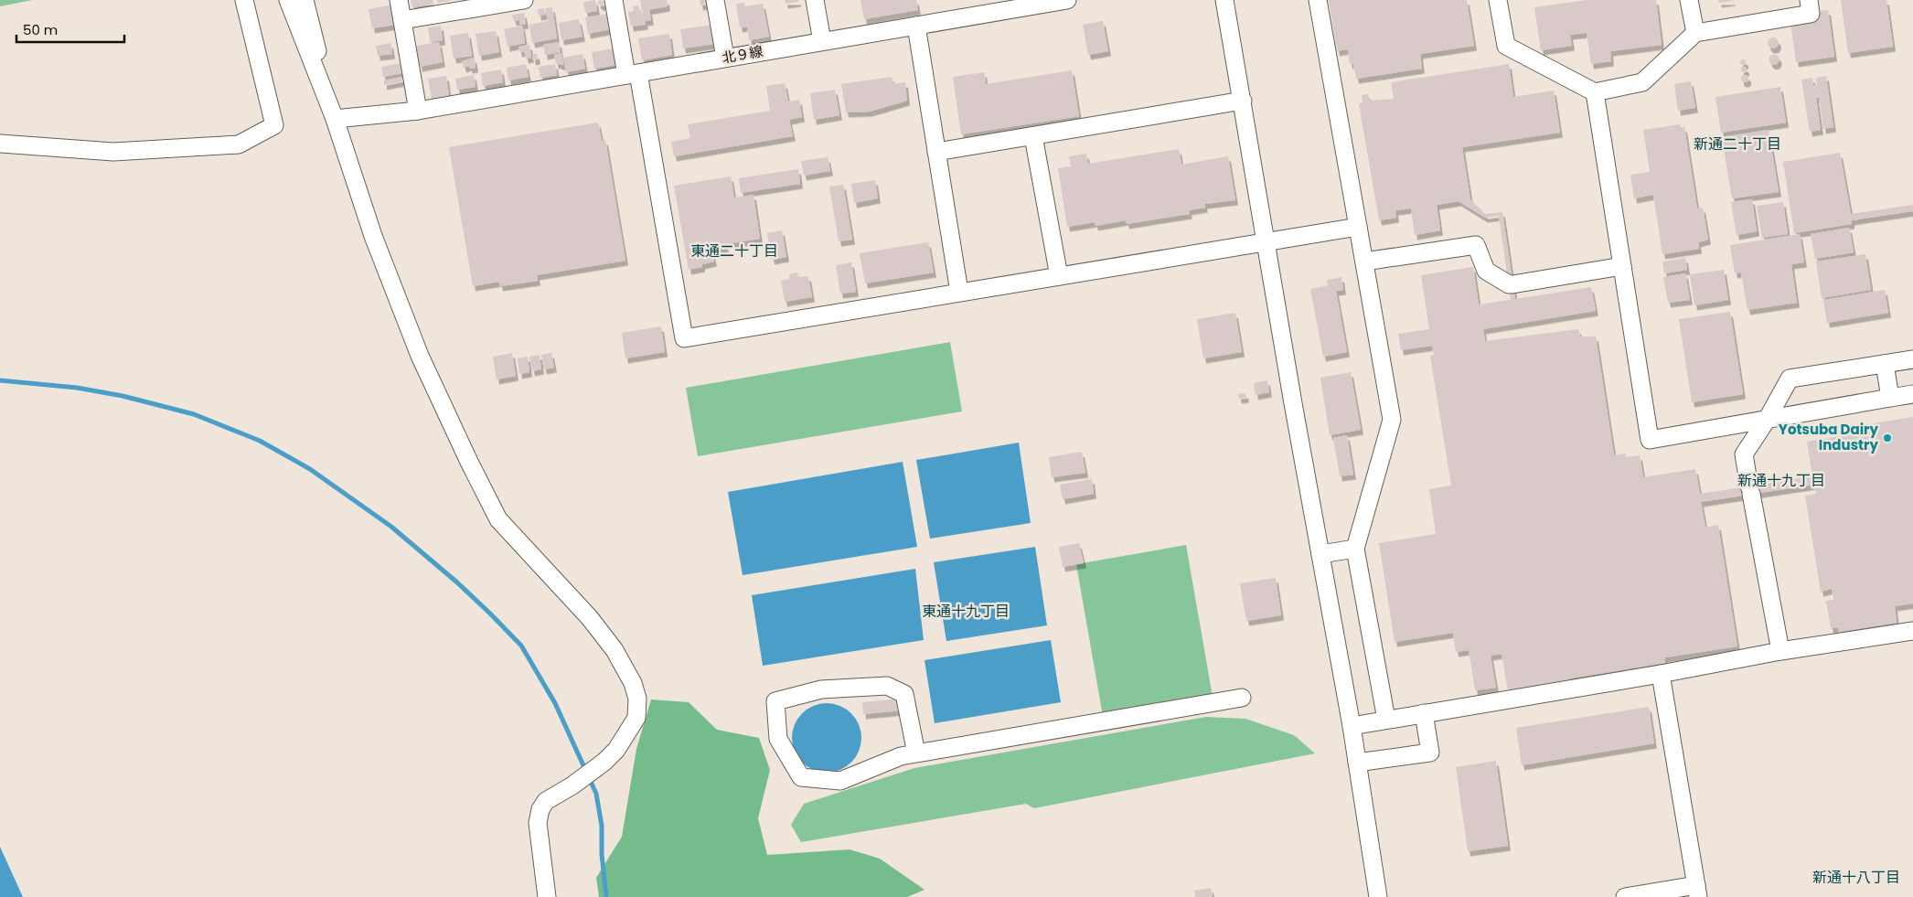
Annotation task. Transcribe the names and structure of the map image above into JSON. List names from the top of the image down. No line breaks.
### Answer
{"streets":{"street":["北９線"]},"districts":["新通二十丁目","東通二十丁目","新通十九丁目","東通十九丁目","新通十八丁目"],"places":["Yotsuba Dairy Industry"],"scale_bar":"50 m"}
